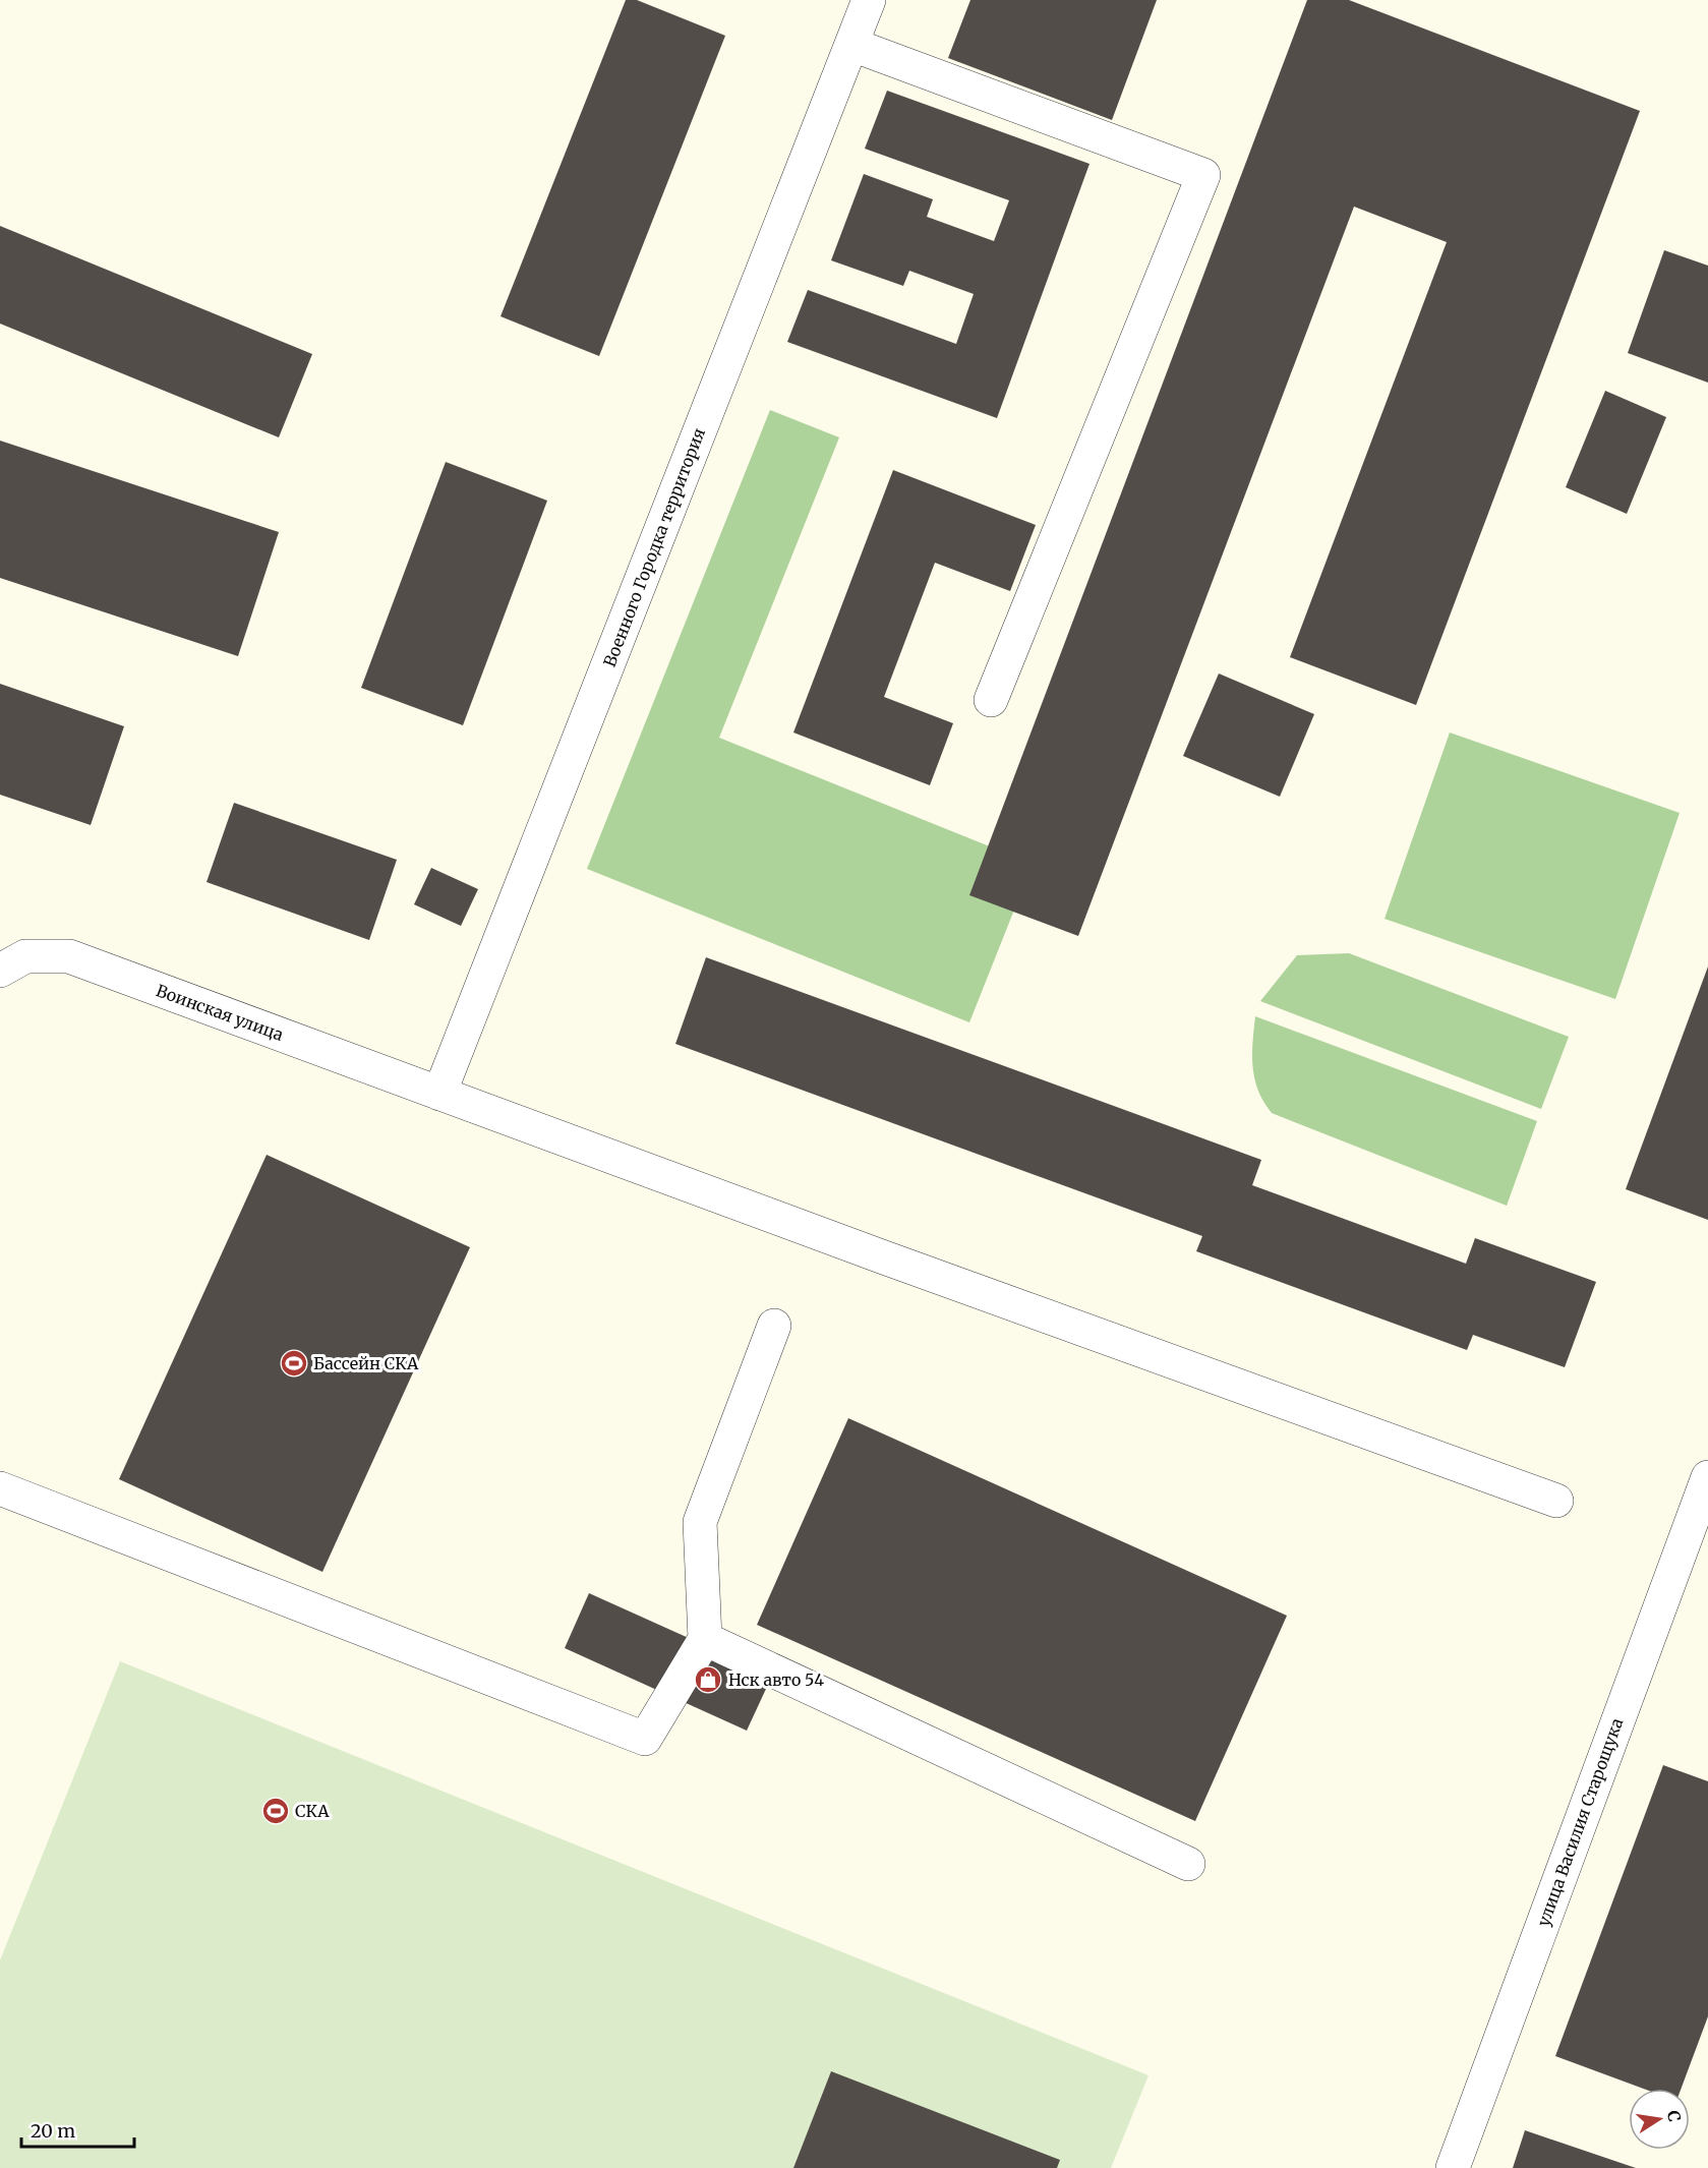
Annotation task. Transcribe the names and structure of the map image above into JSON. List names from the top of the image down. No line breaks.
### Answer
{"streets":{"street":["Военного Городка территория","Воинская улица","улица Василия Старощука"]},"crossings":[["Военного Городка территория","Воинская улица"]],"places":{"sports":["Бассейн СКА","СКА"],"shop":["Нск авто 54"]},"scale_bar":"20 m","north":"right"}
